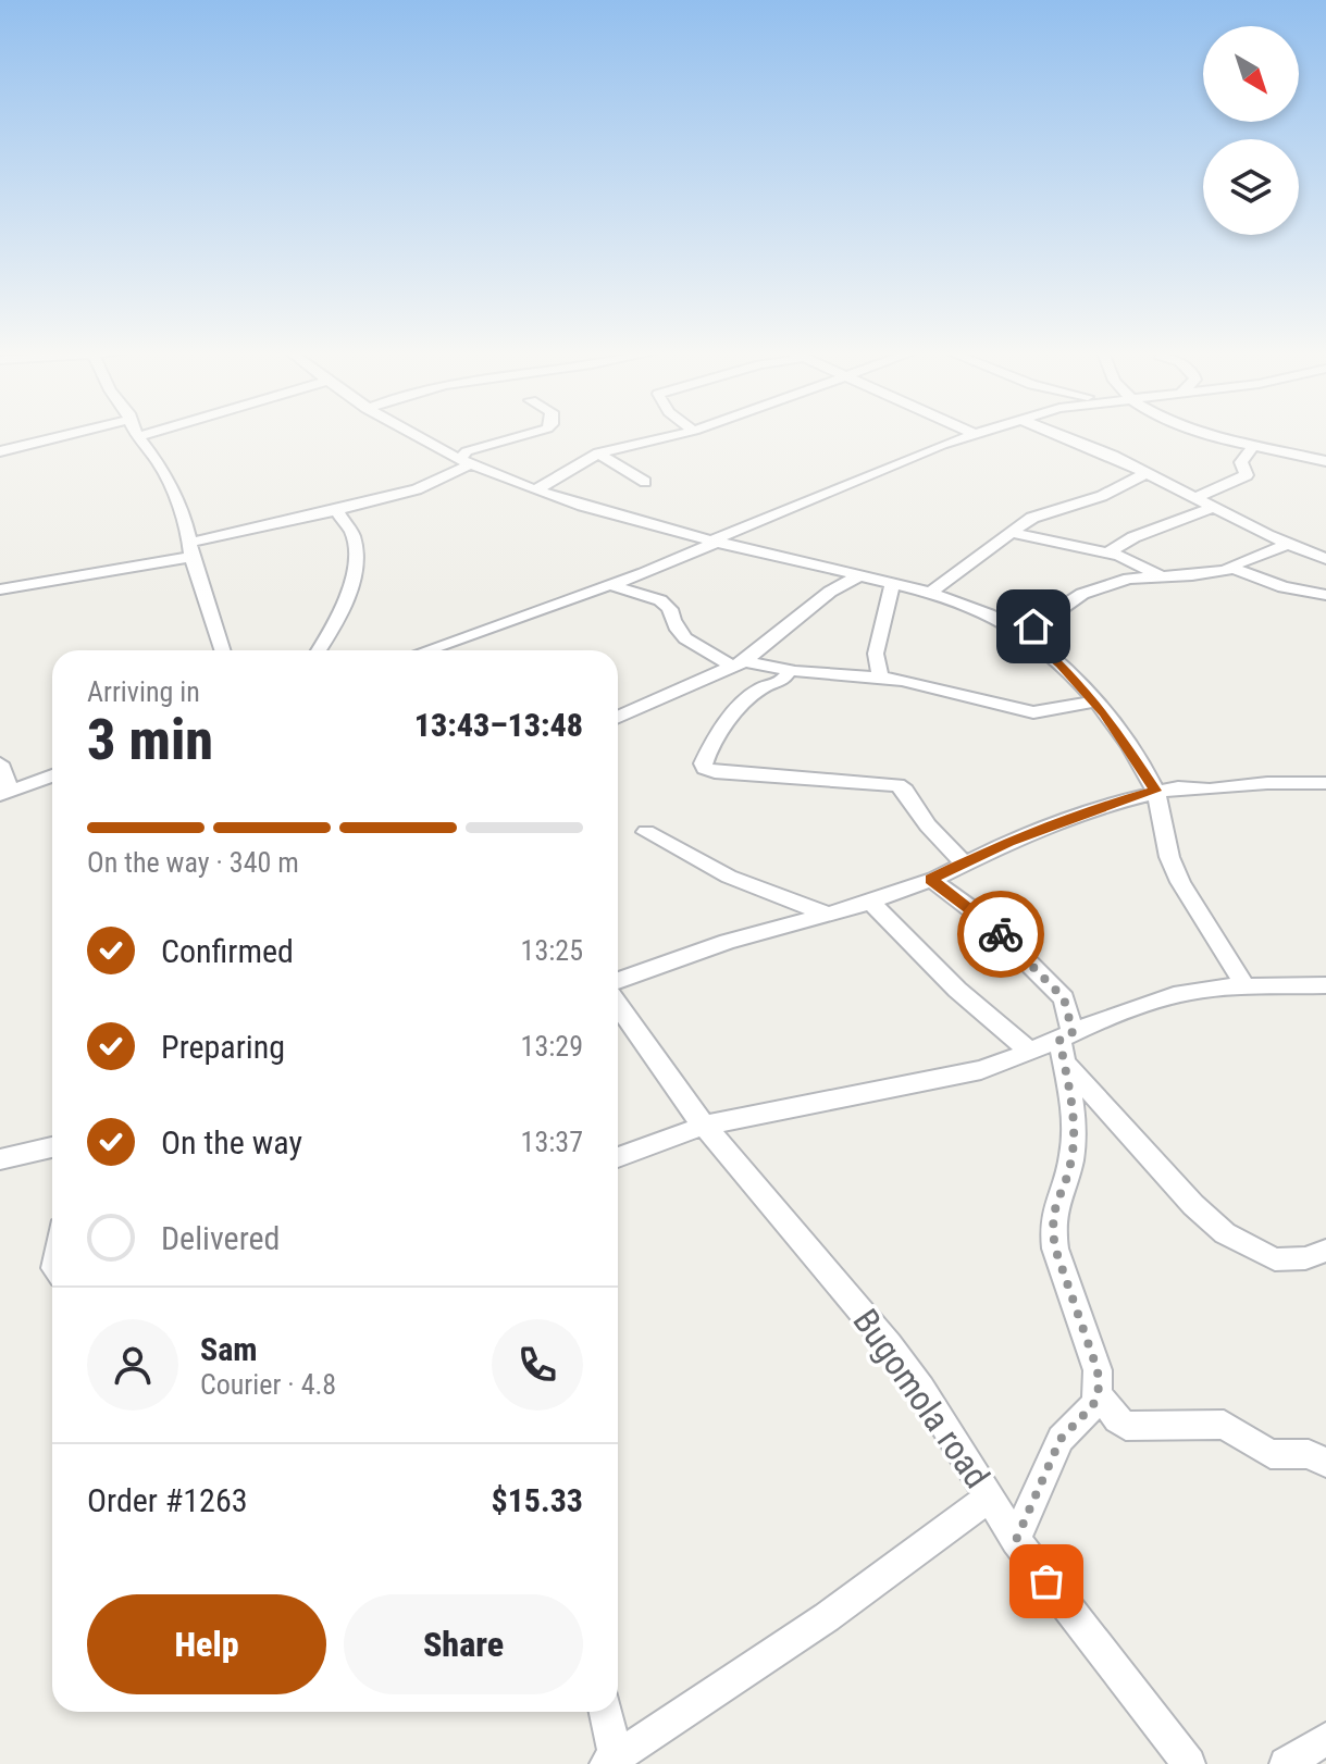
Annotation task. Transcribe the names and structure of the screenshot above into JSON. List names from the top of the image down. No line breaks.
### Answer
{"streets":{"street":["Bugomola road"]},"north":"bottom right","page":{"heading":["3 min","Arriving in","13:43–13:48"],"panel":["Sam","Courier · 4.8","Order #1263","$15.33"],"bar":"On the way · 340 m","list":[["Confirmed","13:25"],["Preparing","13:29"],["On the way","13:37"],"Delivered"],"buttons":["Help","Share"]}}
